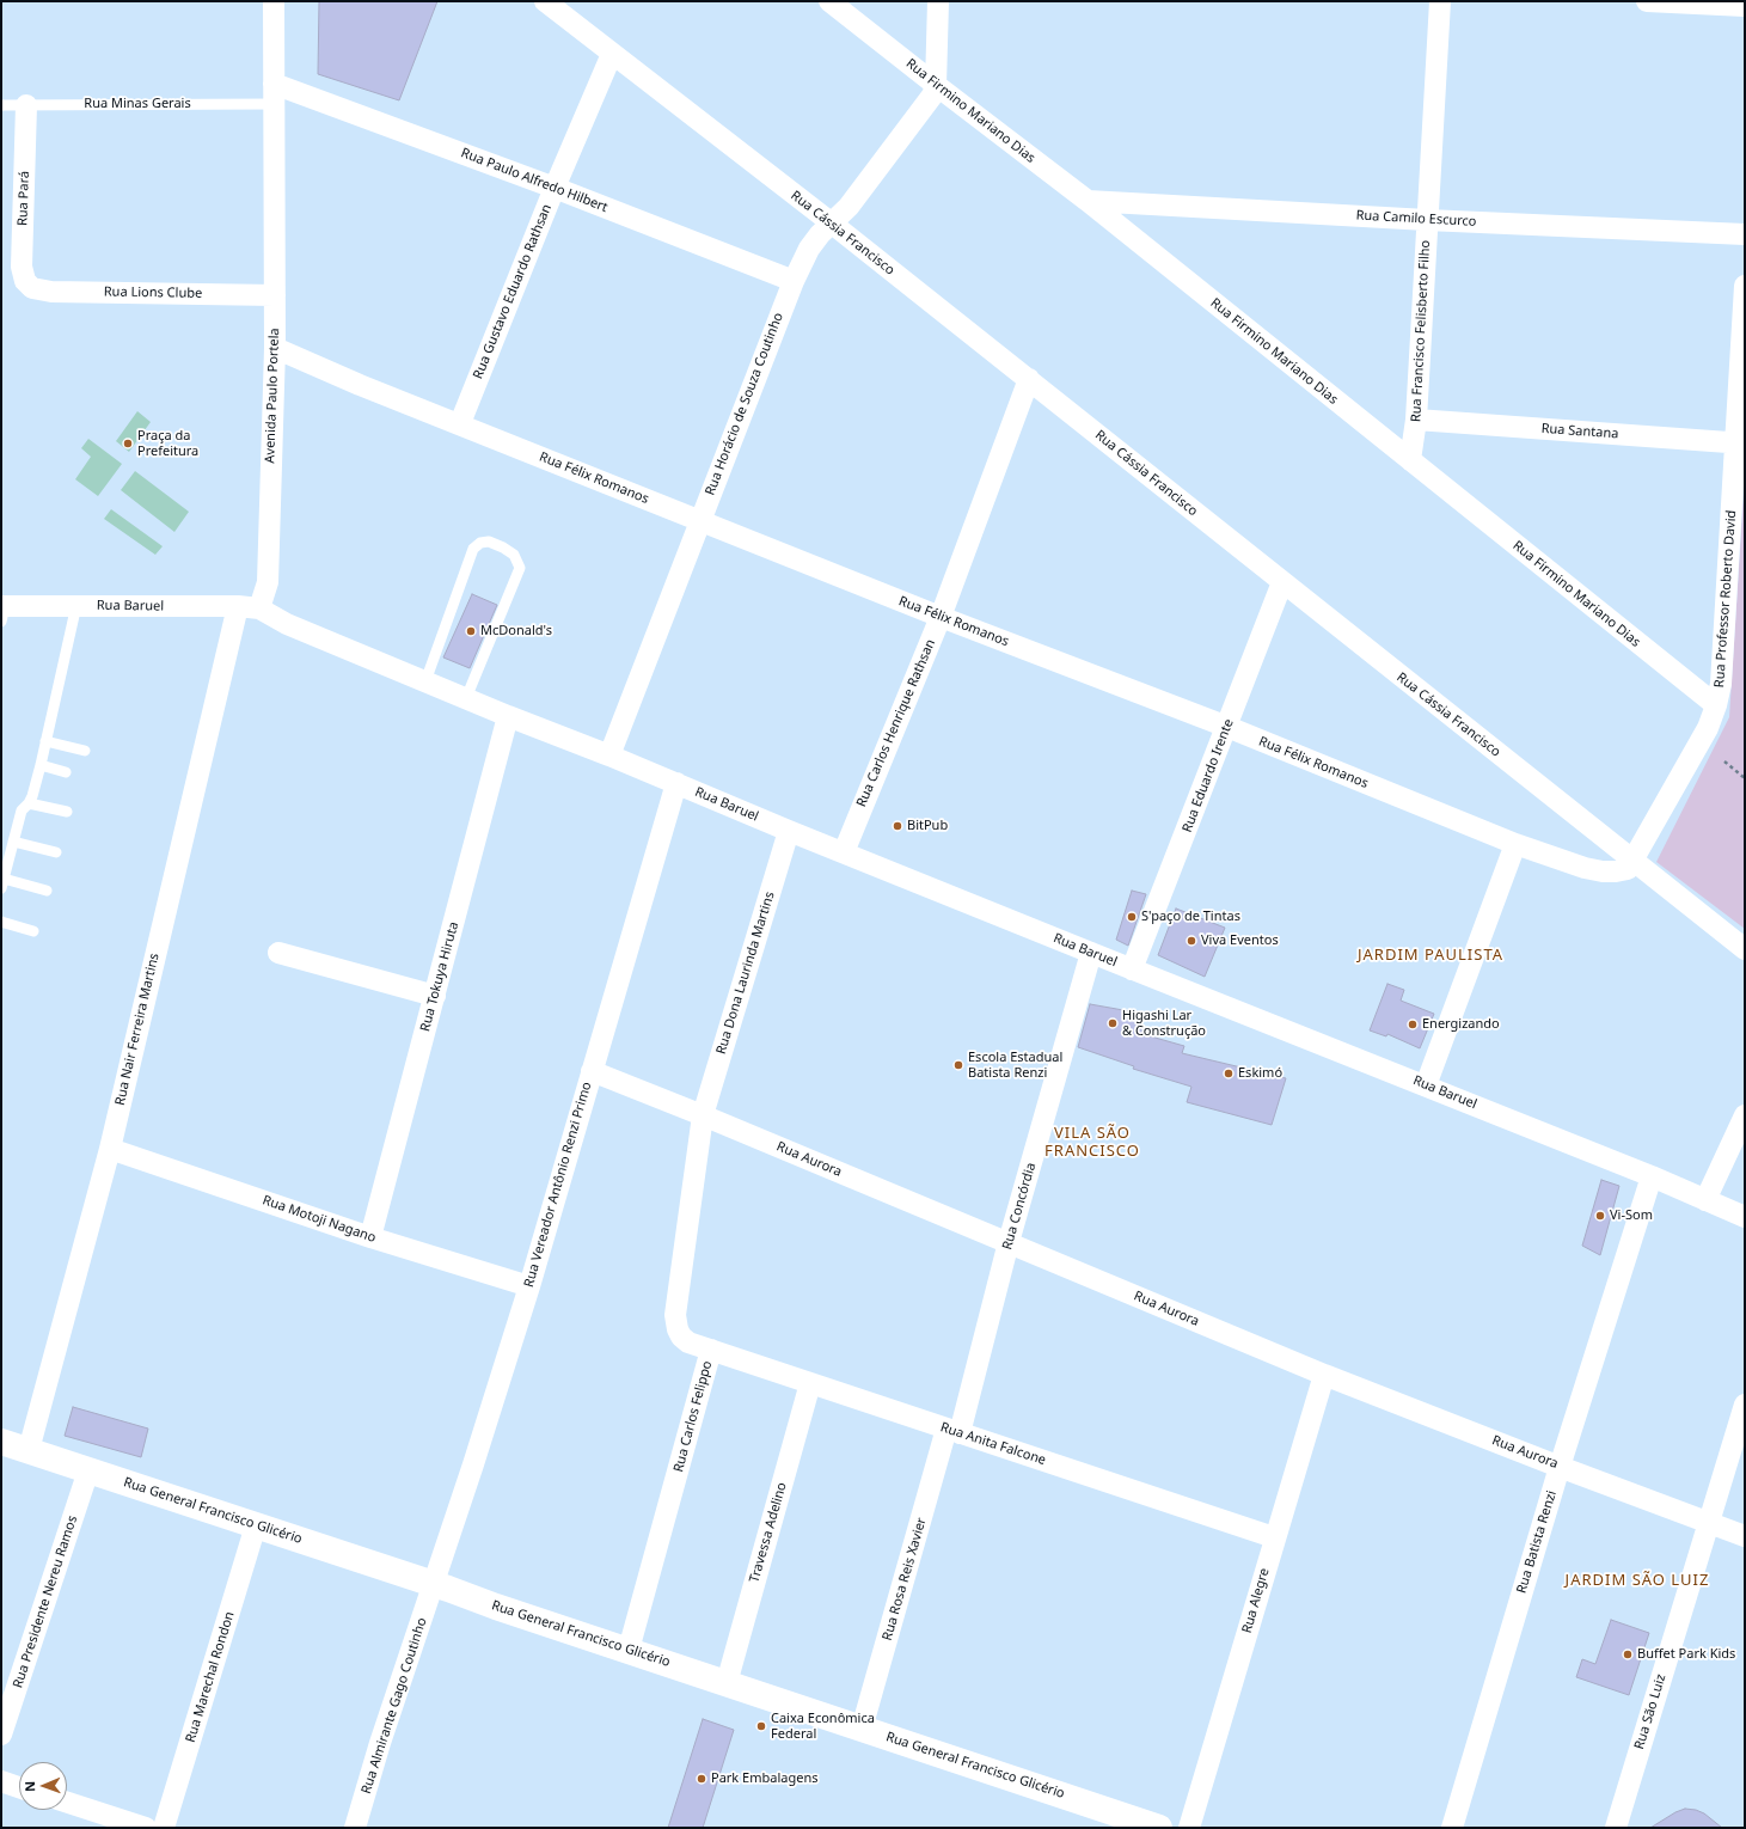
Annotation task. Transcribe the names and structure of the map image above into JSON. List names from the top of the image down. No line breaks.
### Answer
{"streets":{"main road":["Rua General Francisco Glicério"],"street":["Rua Firmino Mariano Dias","Rua Paulo Alfredo Hilbert","Rua Pará","Rua Camilo Escurco","Rua Cássia Francisco","Rua Gustavo Eduardo Rathsan","Rua Lions Clube","Rua Francisco Felisberto Filho","Avenida Paulo Portela","Rua Horácio de Souza Coutinho","Rua Santana","Rua Félix Romanos","Rua Professor Roberto David","Rua Baruel","Rua Carlos Henrique Rathsan","Rua Eduardo Irente","Rua Dona Laurinda Martins","Rua Tokuya Hiruta","Rua Nair Ferreira Martins","Rua Aurora","Rua Vereador Antônio Renzi Primo","Rua Concórdia","Rua Motoji Nagano","Rua Carlos Felippo","Rua Anita Falcone","Travessa Adelino","Rua Batista Renzi","Rua Rosa Reis Xavier","Rua Alegre","Rua Presidente Nereu Ramos","Rua Marechal Rondon","Rua Almirante Gago Coutinho","Rua São Luiz"],"lane":["Rua Minas Gerais"]},"crossings":[["Rua Minas Gerais","Rua Paulo Alfredo Hilbert"],["Rua Minas Gerais","Rua Pará"],["Rua Minas Gerais","Avenida Paulo Portela"],["Rua Firmino Mariano Dias","Rua Camilo Escurco"],["Rua Firmino Mariano Dias","Rua Francisco Felisberto Filho"],["Rua Firmino Mariano Dias","Rua Horácio de Souza Coutinho"],["Rua Firmino Mariano Dias","Rua Professor Roberto David"],["Rua Paulo Alfredo Hilbert","Rua Gustavo Eduardo Rathsan"],["Rua Paulo Alfredo Hilbert","Avenida Paulo Portela"],["Rua Paulo Alfredo Hilbert","Rua Horácio de Souza Coutinho"],["Rua Pará","Rua Lions Clube"],["Rua Camilo Escurco","Rua Francisco Felisberto Filho"],["Rua Cássia Francisco","Rua Gustavo Eduardo Rathsan"],["Rua Cássia Francisco","Rua Horácio de Souza Coutinho"],["Rua Cássia Francisco","Rua Félix Romanos"],["Rua Cássia Francisco","Rua Professor Roberto David"],["Rua Cássia Francisco","Rua Carlos Henrique Rathsan"],["Rua Cássia Francisco","Rua Eduardo Irente"],["Rua Gustavo Eduardo Rathsan","Rua Félix Romanos"],["Rua Lions Clube","Avenida Paulo Portela"],["Rua Francisco Felisberto Filho","Rua Santana"],["Avenida Paulo Portela","Rua Félix Romanos"],["Avenida Paulo Portela","Rua Baruel"],["Rua Horácio de Souza Coutinho","Rua Félix Romanos"],["Rua Horácio de Souza Coutinho","Rua Baruel"],["Rua Santana","Rua Professor Roberto David"],["Rua Félix Romanos","Rua Professor Roberto David"],["Rua Félix Romanos","Rua Carlos Henrique Rathsan"],["Rua Félix Romanos","Rua Eduardo Irente"],["Rua Baruel","Rua Carlos Henrique Rathsan"],["Rua Baruel","Rua Eduardo Irente"],["Rua Baruel","Rua Dona Laurinda Martins"],["Rua Baruel","Rua Tokuya Hiruta"],["Rua Baruel","Rua Nair Ferreira Martins"],["Rua Baruel","Rua Vereador Antônio Renzi Primo"],["Rua Baruel","Rua Concórdia"],["Rua Baruel","Rua Batista Renzi"],["Rua Dona Laurinda Martins","Rua Aurora"],["Rua Dona Laurinda Martins","Rua Carlos Felippo"],["Rua Tokuya Hiruta","Rua Motoji Nagano"],["Rua Nair Ferreira Martins","Rua Motoji Nagano"],["Rua Nair Ferreira Martins","Rua General Francisco Glicério"],["Rua Aurora","Rua Vereador Antônio Renzi Primo"],["Rua Aurora","Rua Concórdia"],["Rua Aurora","Rua Carlos Felippo"],["Rua Aurora","Rua Batista Renzi"],["Rua Aurora","Rua Alegre"],["Rua Aurora","Rua São Luiz"],["Rua Vereador Antônio Renzi Primo","Rua Motoji Nagano"],["Rua Vereador Antônio Renzi Primo","Rua General Francisco Glicério"],["Rua Vereador Antônio Renzi Primo","Rua Almirante Gago Coutinho"],["Rua Concórdia","Rua Anita Falcone"],["Rua Concórdia","Rua Rosa Reis Xavier"],["Rua Carlos Felippo","Rua Anita Falcone"],["Rua Carlos Felippo","Rua General Francisco Glicério"],["Rua Anita Falcone","Travessa Adelino"],["Rua Anita Falcone","Rua Rosa Reis Xavier"],["Rua Anita Falcone","Rua Alegre"],["Rua General Francisco Glicério","Travessa Adelino"],["Rua General Francisco Glicério","Rua Rosa Reis Xavier"],["Rua General Francisco Glicério","Rua Presidente Nereu Ramos"],["Rua General Francisco Glicério","Rua Marechal Rondon"],["Rua General Francisco Glicério","Rua Almirante Gago Coutinho"]],"districts":["JARDIM PAULISTA","VILA SÃO FRANCISCO","JARDIM SÃO LUIZ"],"places":["Praça da Prefeitura","McDonald's","BitPub","S'paço de Tintas","Viva Eventos","Higashi Lar & Construção","Energizando","Escola Estadual Batista Renzi","Eskimó","Vi-Som","Buffet Park Kids","Caixa Econômica Federal","Park Embalagens"],"north":"left"}
